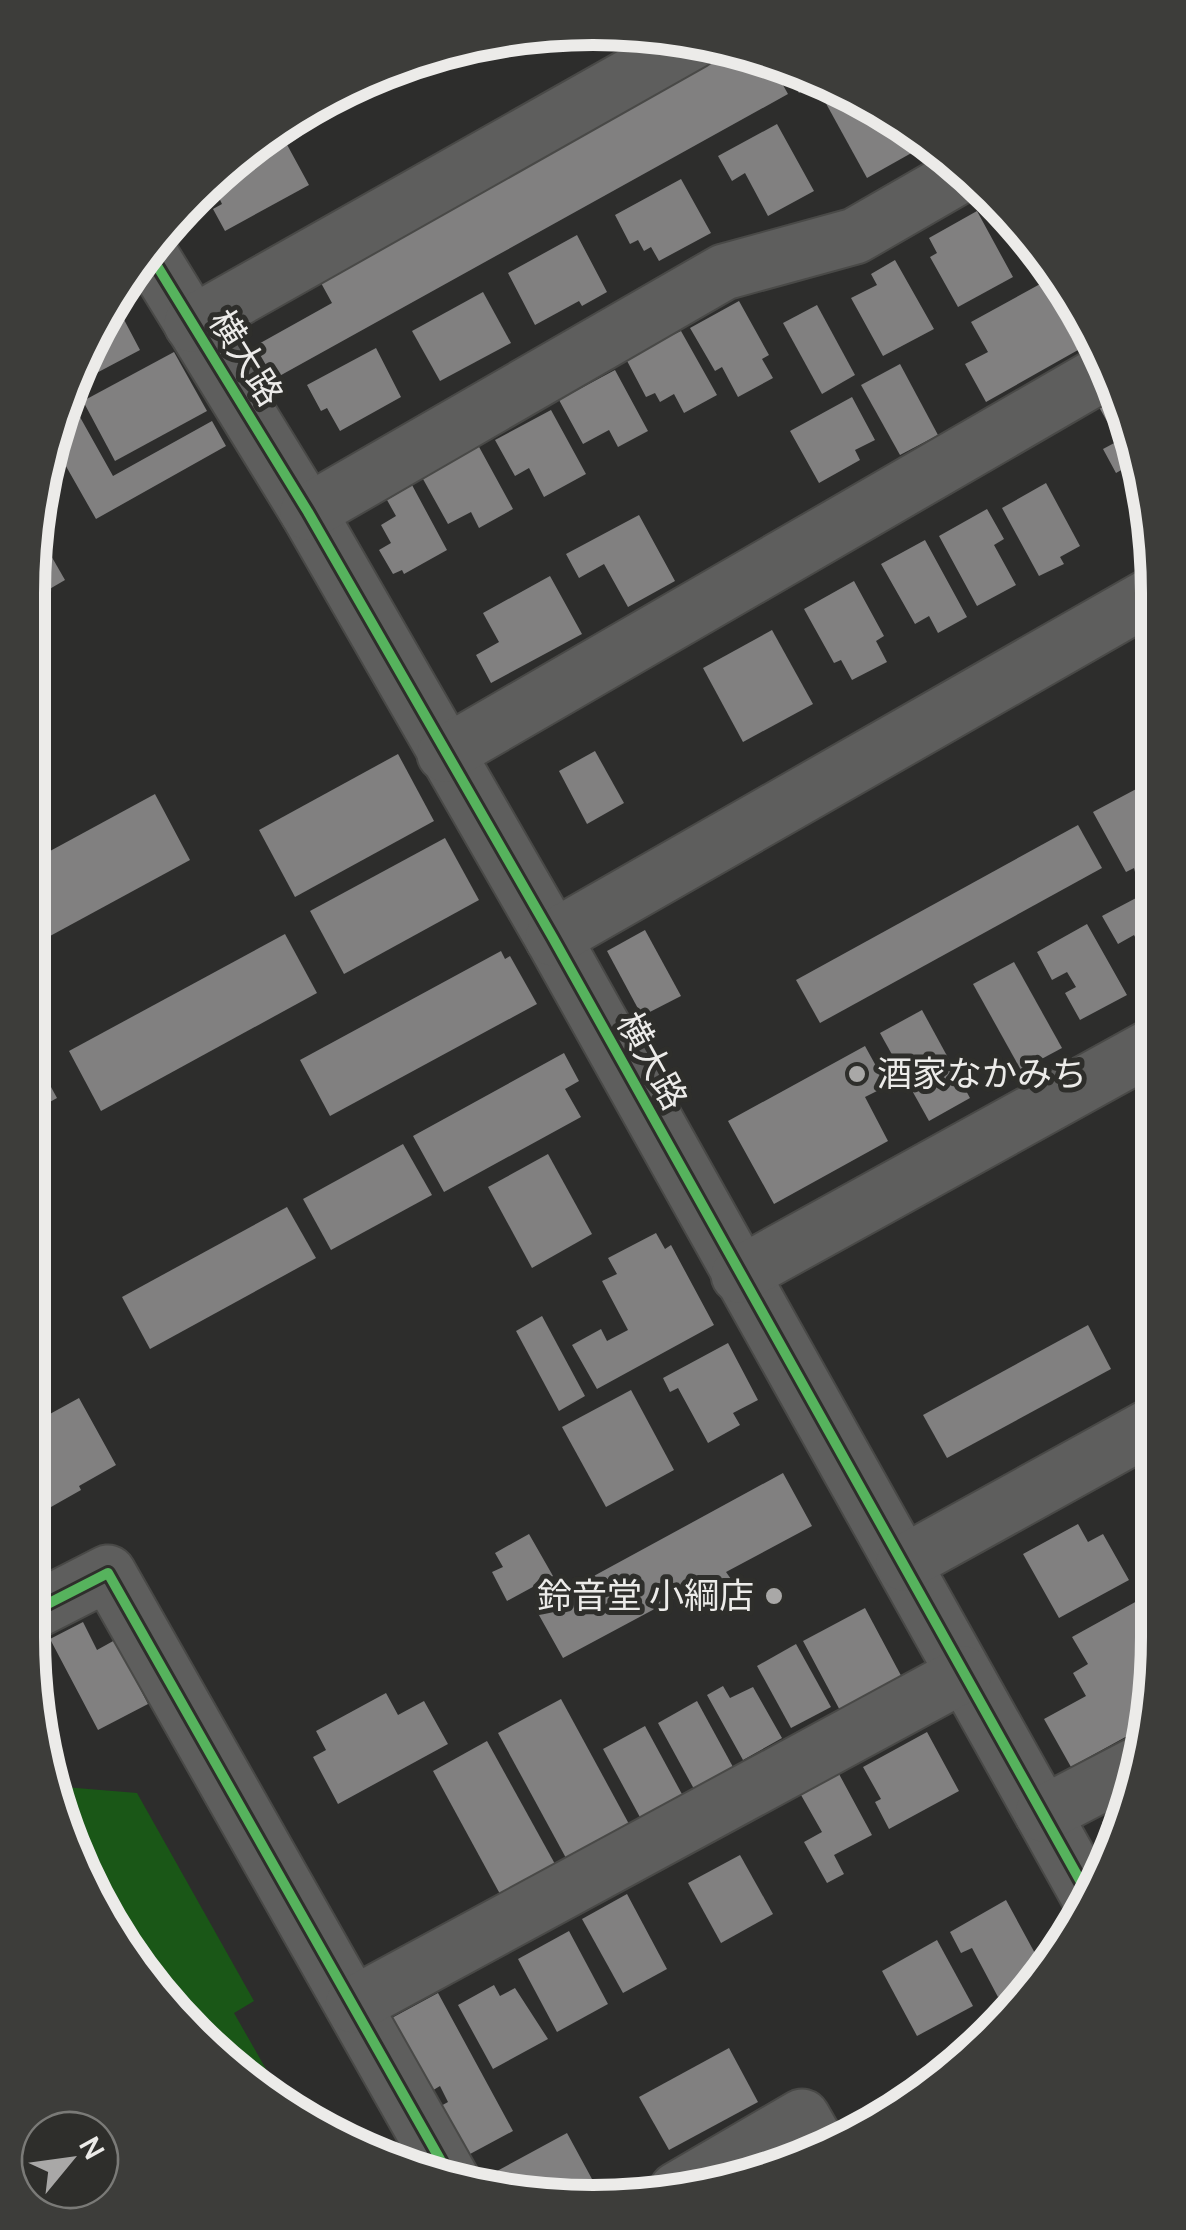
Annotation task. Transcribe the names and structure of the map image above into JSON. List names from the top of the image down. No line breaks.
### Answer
{"streets":{"street":["横大路"]},"places":["酒家なかみち","鈴音堂 小綱店"],"north":"top right"}
